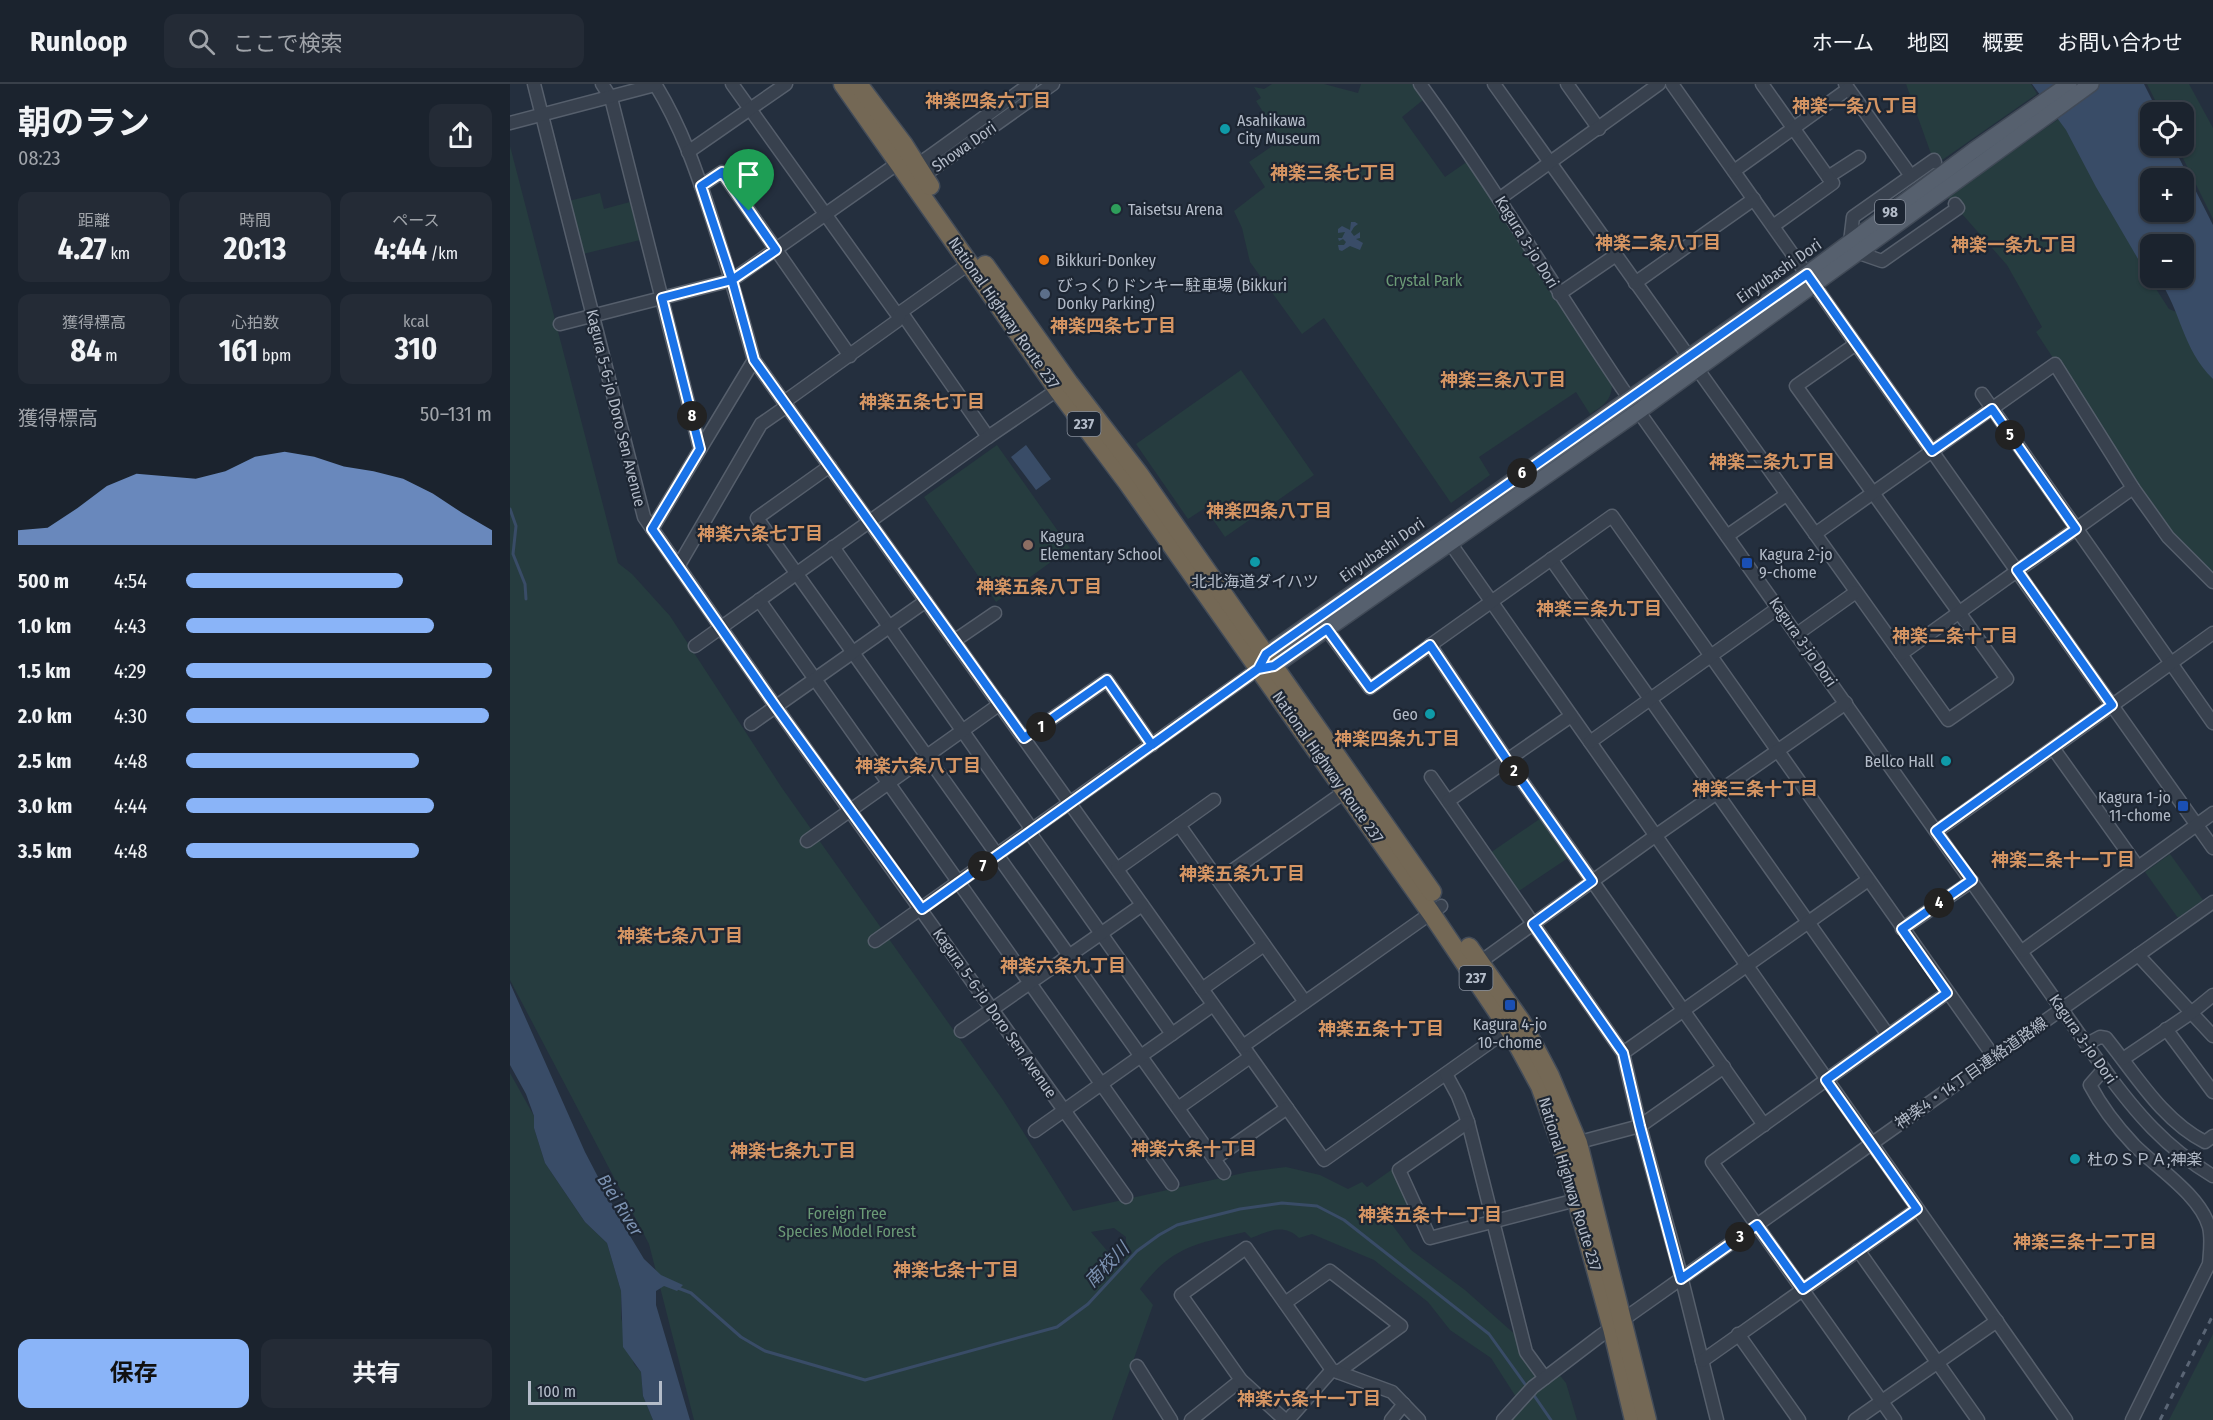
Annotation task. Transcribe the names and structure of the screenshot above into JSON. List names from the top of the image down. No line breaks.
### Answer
{"streets":{"highway":["National Highway Route 237","237"],"main road":["98","Eiryubashi Dori"],"street":["Showa Dori","Kagura 3-jo Dori","Kagura 5-6-jo Doro Sen Avenue","神楽4・14丁目連絡道路線"]},"crossings":[["Showa Dori","National Highway Route 237"],["Kagura 3-jo Dori","Eiryubashi Dori"],["Kagura 3-jo Dori","神楽4・14丁目連絡道路線"],["Eiryubashi Dori","National Highway Route 237"],["National Highway Route 237","神楽4・14丁目連絡道路線"]],"districts":["神楽四条六丁目","神楽一条八丁目","神楽三条七丁目","神楽二条八丁目","神楽一条九丁目","神楽四条七丁目","神楽三条八丁目","神楽五条七丁目","神楽二条九丁目","神楽四条八丁目","神楽六条七丁目","神楽五条八丁目","神楽三条九丁目","神楽二条十丁目","神楽四条九丁目","神楽六条八丁目","神楽三条十丁目","神楽二条十一丁目","神楽五条九丁目","神楽七条八丁目","神楽六条九丁目","神楽五条十丁目","神楽六条十丁目","神楽七条九丁目","神楽五条十一丁目","神楽三条十二丁目","神楽七条十丁目","神楽六条十一丁目"],"water":["Biei River","南校川"],"parks":["Crystal Park","Foreign Tree Species Model Forest"],"places":{"other":["Asahikawa City Museum","Taisetsu Arena","Bikkuri-Donkey","びっくりドンキー駐車場 (Bikkuri Donky Parking)","Kagura Elementary School","北北海道ダイハツ","Geo","Bellco Hall","杜のＳＰＡ;神楽"],"transit":["Kagura 2-jo 9-chome","Kagura 1-jo 11-chome","Kagura 4-jo 10-chome"]},"scale_bar":"100 m","page":{"header":"Runloop","search":"ここで検索","nav":["ホーム","地図","概要","お問い合わせ"],"heading":["朝のラン","08:23"],"map_buttons":["+","−"],"stats":[["距離","4.27 km"],["時間","20:13"],["ペース","4:44 /km"],["獲得標高","84 m"],["心拍数","161 bpm"],["kcal","310"]],"chart":["獲得標高","50–131 m"],"pins":["8","5","6","1","2","7","4","3"],"list":[{"name":"500 m","note":"4:54"},{"name":"1.0 km","note":"4:43"},{"name":"1.5 km","note":"4:29"},{"name":"2.0 km","note":"4:30"},{"name":"2.5 km","note":"4:48"},{"name":"3.0 km","note":"4:44"},{"name":"3.5 km","note":"4:48"}],"buttons":["保存","共有"],"scale":"100 m"}}
